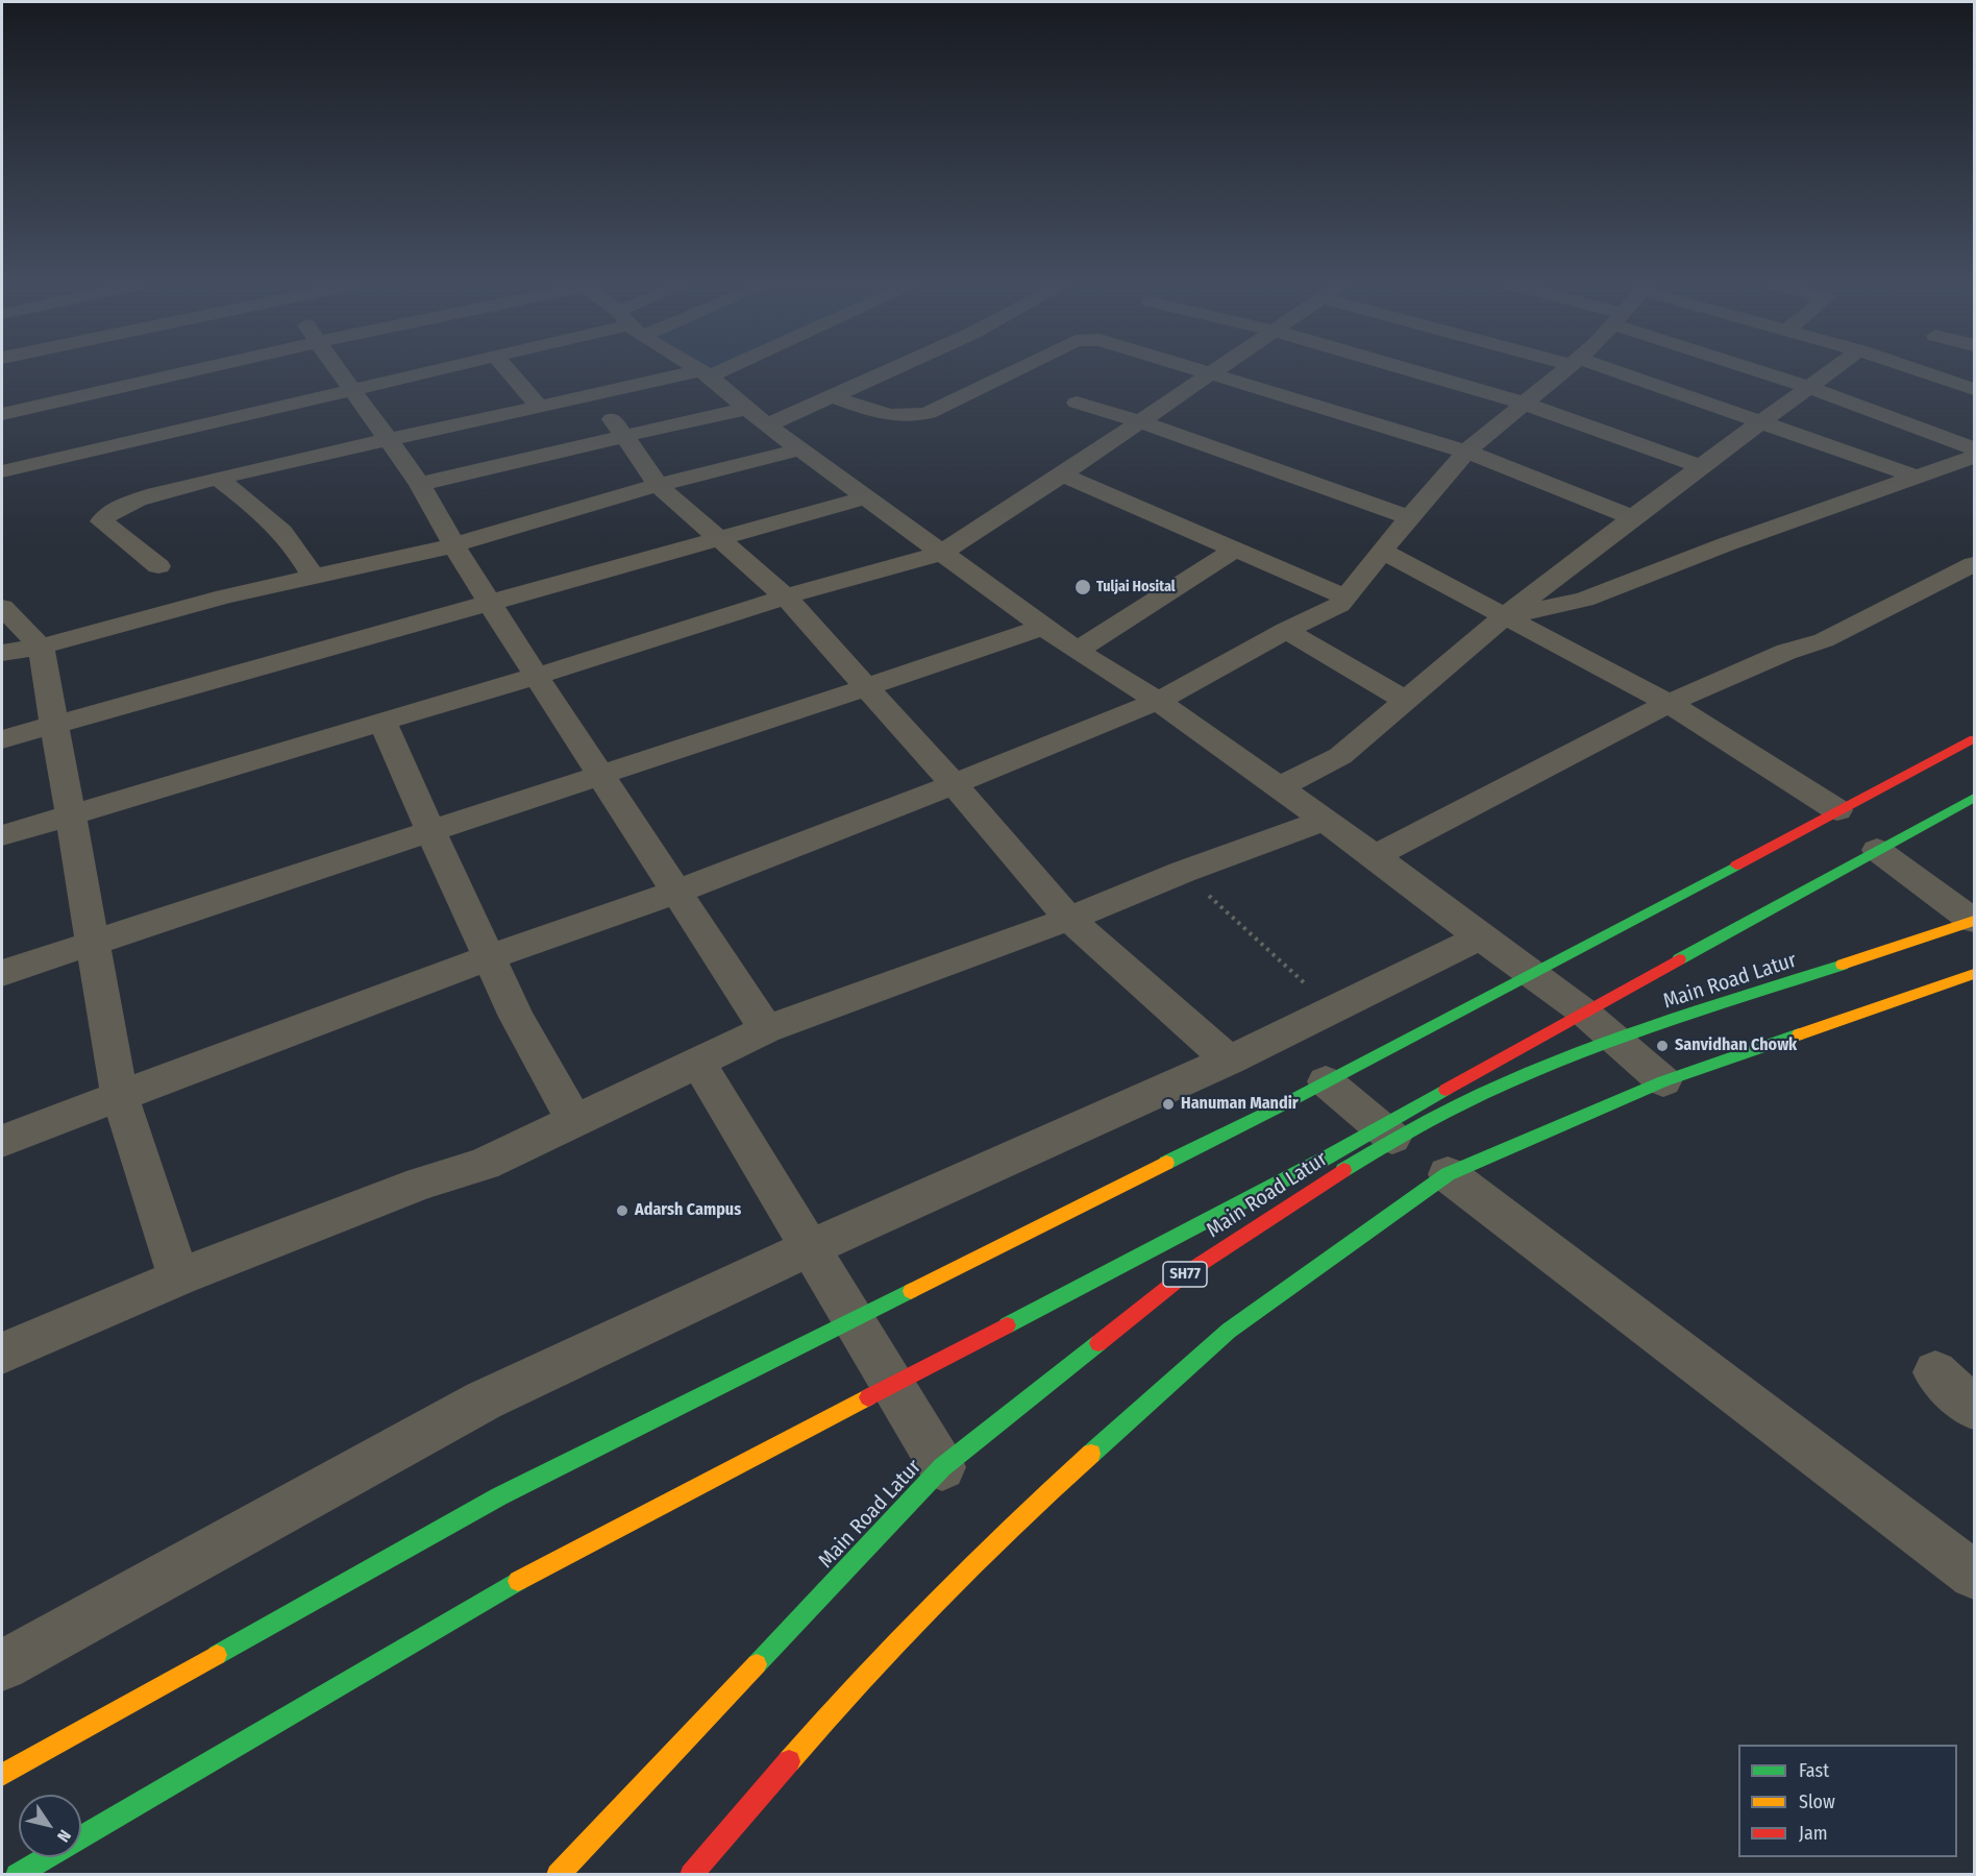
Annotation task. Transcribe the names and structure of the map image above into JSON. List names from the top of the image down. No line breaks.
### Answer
{"streets":{"street":["Main Road Latur","SH77"]},"places":["Tuljai Hosital","Sanvidhan Chowk","Hanuman Mandir","Adarsh Campus"],"legend":["Fast","Slow","Jam"],"north":"bottom right"}
